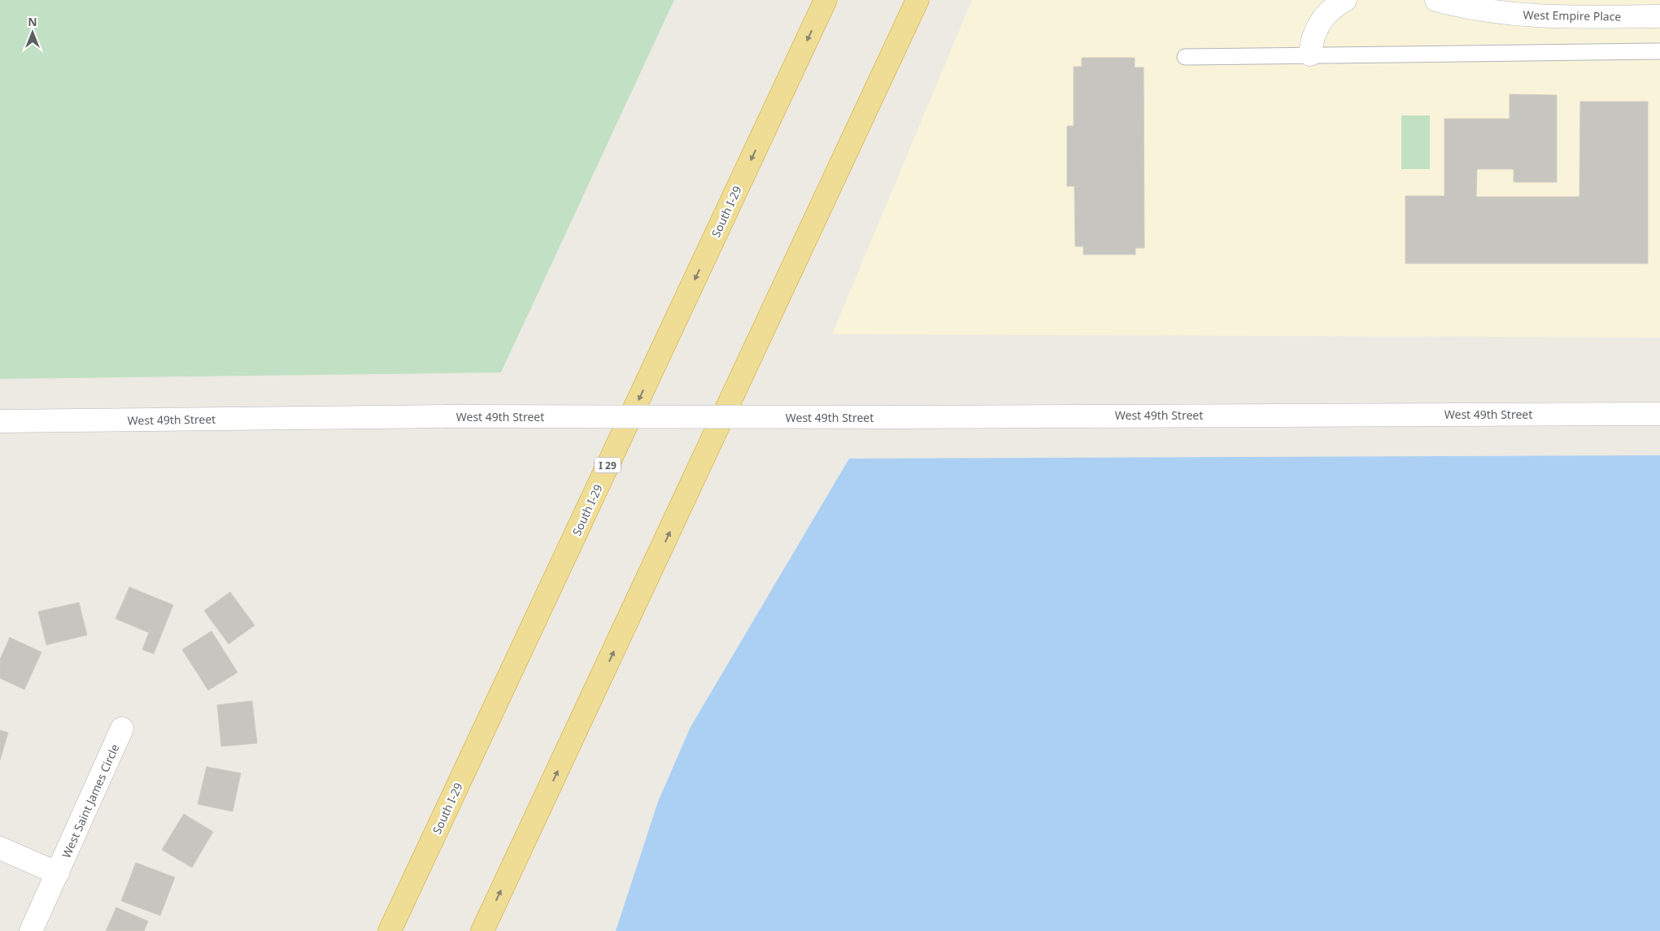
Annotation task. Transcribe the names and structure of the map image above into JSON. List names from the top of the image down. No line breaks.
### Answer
{"streets":{"highway":["South I-29","I 29"],"street":["West Empire Place","West 49th Street","West Saint James Circle"]},"north":"top"}
